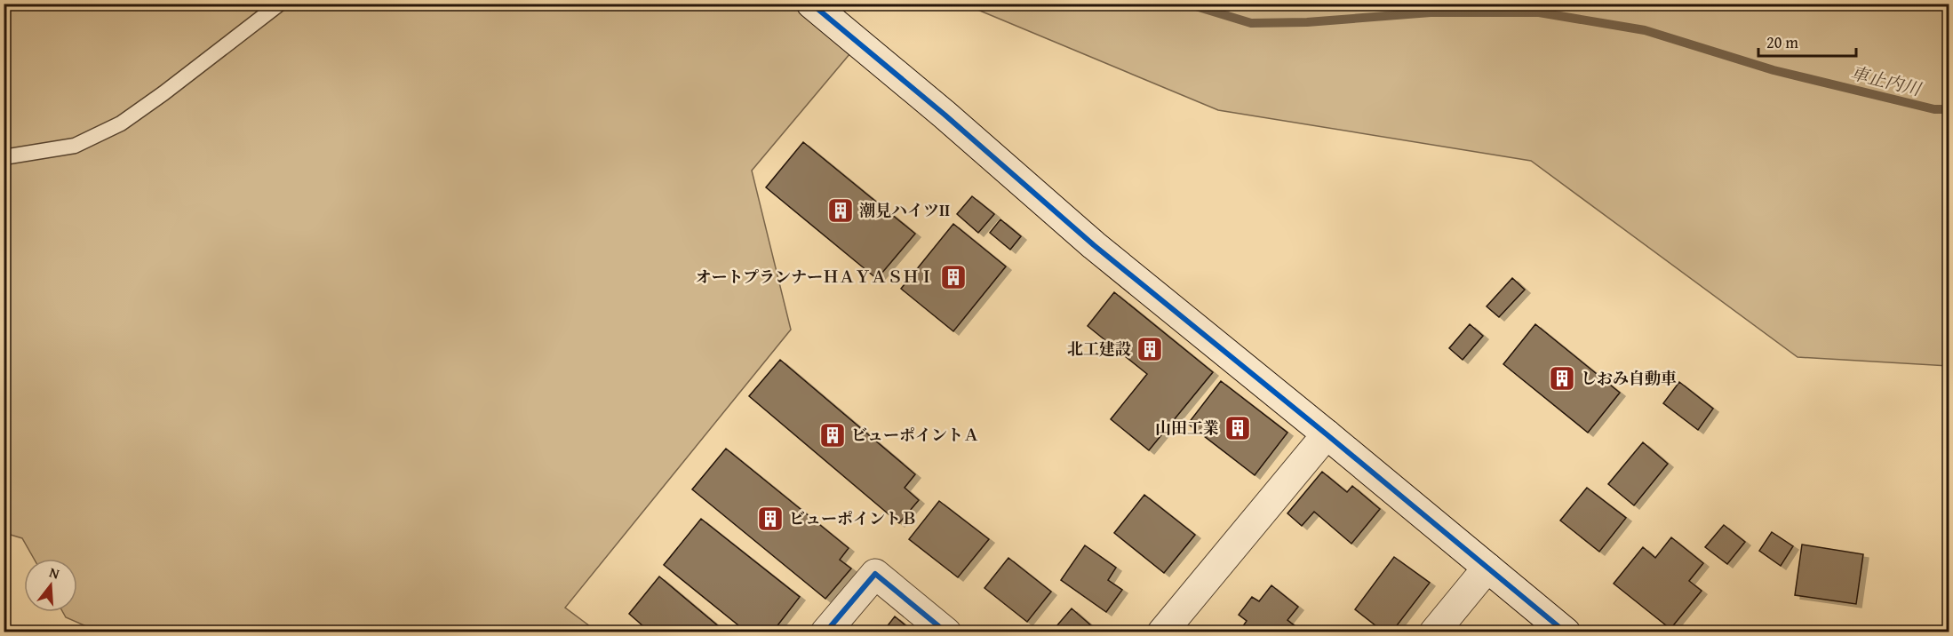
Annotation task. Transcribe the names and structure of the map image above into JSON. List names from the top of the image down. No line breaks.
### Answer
{"water":["車止内川"],"places":{"building":["潮見ハイツⅡ","オートプランナーＨＡＹＡＳＨＩ","北工建設","しおみ自動車","山田工業","ビューポイントＡ","ビューポイントＢ"]},"scale_bar":"20 m","north":"top"}
